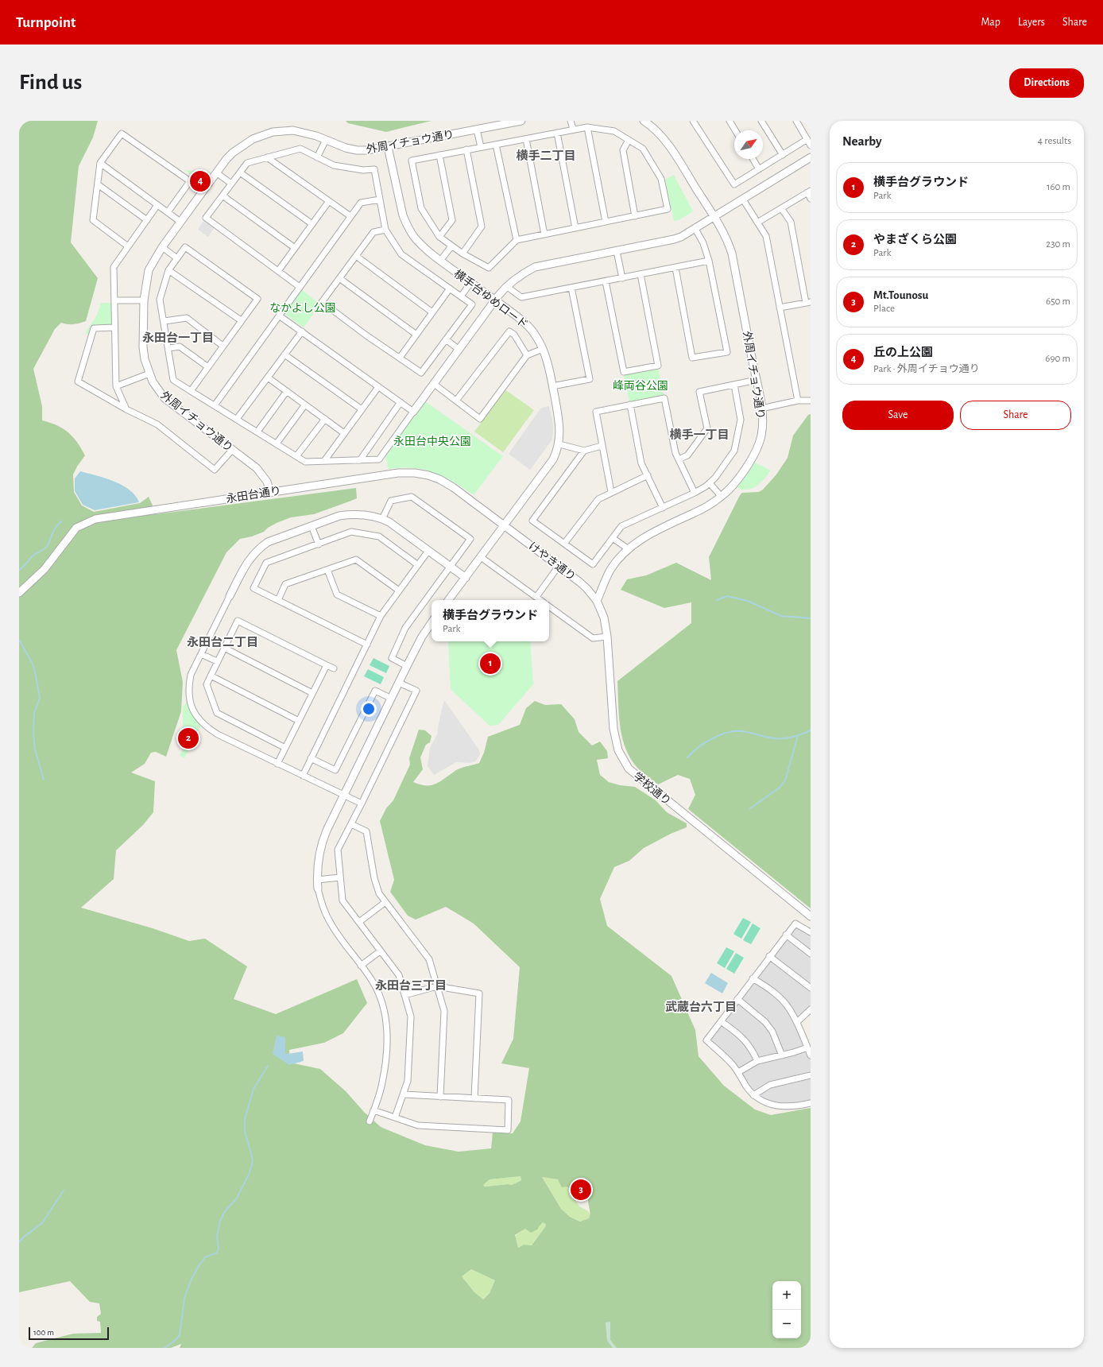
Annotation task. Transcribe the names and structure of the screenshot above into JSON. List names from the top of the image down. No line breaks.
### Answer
{"streets":{"street":["外周イチョウ通り","横手台ゆめロード","永田台通り","けやき通り","学校通り"]},"crossings":[["外周イチョウ通り","横手台ゆめロード"],["外周イチョウ通り","永田台通り"],["外周イチョウ通り","けやき通り"],["外周イチョウ通り","学校通り"],["横手台ゆめロード","永田台通り"],["横手台ゆめロード","けやき通り"],["永田台通り","けやき通り"],["けやき通り","学校通り"]],"districts":["横手二丁目","永田台一丁目","横手一丁目","永田台二丁目","永田台三丁目","武蔵台六丁目"],"parks":["なかよし公園","峰両谷公園","永田台中央公園"],"scale_bar":"100 m","north":"top right","page":{"header":"Turnpoint","nav":["Map","Layers","Share"],"buttons":["Directions",["Save","Share"]],"title":"Find us","heading":["Nearby","4 results"],"list":[{"mark":"1","name":"横手台グラウンド","note":"Park","value":"160 m"},{"mark":"2","name":"やまざくら公園","note":"Park","value":"230 m"},{"mark":"3","name":"Mt.Tounosu","note":"Place","value":"650 m"},{"mark":"4","name":"丘の上公園","note":"Park · 外周イチョウ通り","value":"690 m"}],"pins":["4","1","2","3"],"popup":["横手台グラウンド","Park"],"map_buttons":["+","−"],"scale":"100 m"}}
